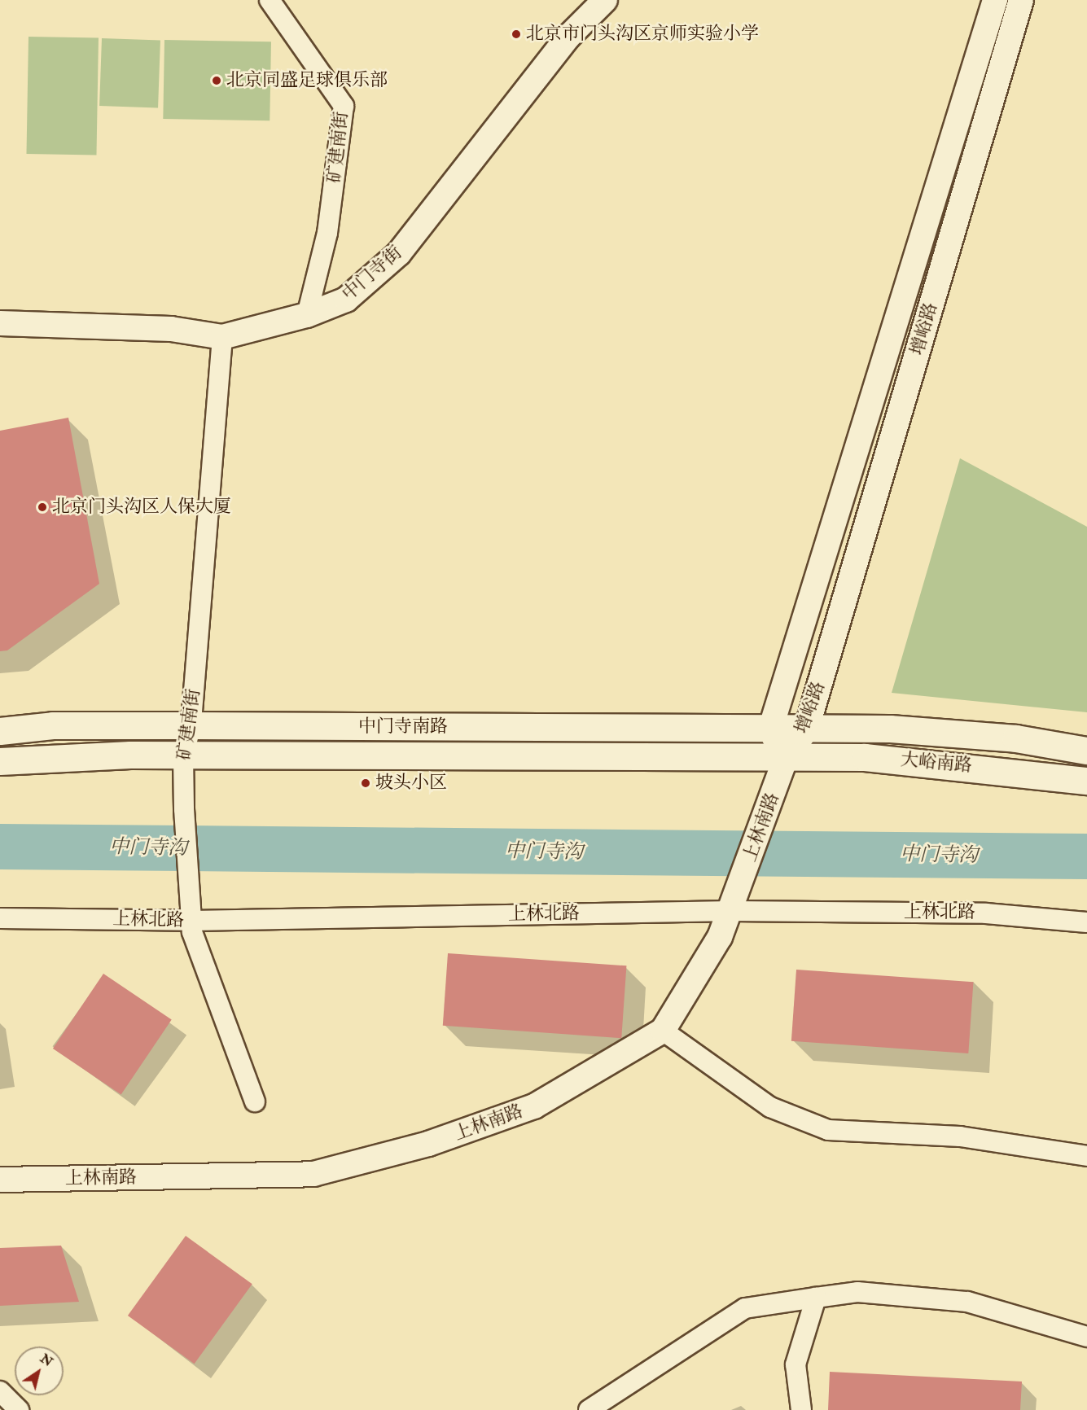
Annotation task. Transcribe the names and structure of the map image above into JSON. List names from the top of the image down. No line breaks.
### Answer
{"streets":{"main road":["中门寺南路","大峪南路"],"street":["矿建南街","中门寺街","增峪路","上林南路","上林北路"]},"crossings":[["矿建南街","中门寺街"],["矿建南街","中门寺南路"],["矿建南街","上林北路"],["增峪路","中门寺南路"],["增峪路","大峪南路"],["增峪路","上林南路"],["中门寺南路","大峪南路"],["中门寺南路","上林南路"],["大峪南路","上林南路"],["上林南路","上林北路"]],"water":["中门寺沟"],"places":["北京市门头沟区京师实验小学","北京同盛足球俱乐部","北京门头沟区人保大厦","坡头小区"],"north":"top right"}
